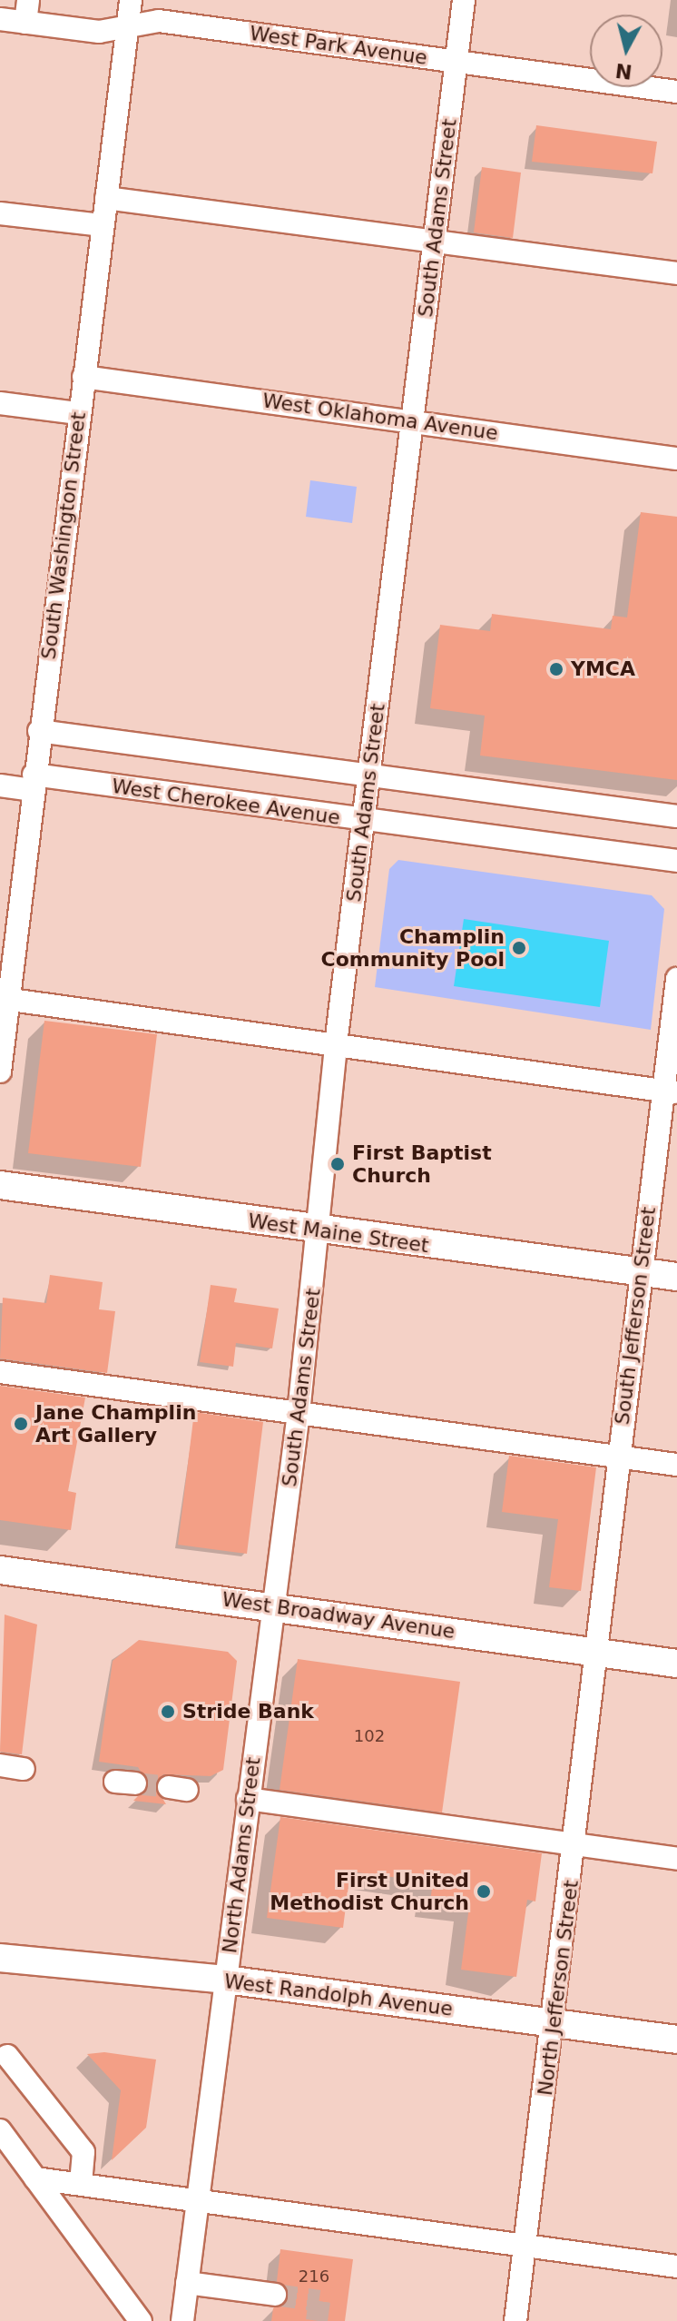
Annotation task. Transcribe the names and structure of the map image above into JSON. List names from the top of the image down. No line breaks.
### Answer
{"streets":{"main road":["West Maine Street","West Broadway Avenue","West Randolph Avenue"],"street":["West Park Avenue","South Adams Street","West Oklahoma Avenue","South Washington Street","West Cherokee Avenue","South Jefferson Street","North Adams Street","North Jefferson Street"]},"crossings":[["West Park Avenue","South Adams Street"],["West Park Avenue","South Washington Street"],["South Adams Street","West Oklahoma Avenue"],["South Adams Street","West Cherokee Avenue"],["South Adams Street","West Maine Street"],["South Adams Street","West Broadway Avenue"],["South Adams Street","North Adams Street"],["West Oklahoma Avenue","South Washington Street"],["South Washington Street","West Cherokee Avenue"],["West Maine Street","South Jefferson Street"],["South Jefferson Street","West Broadway Avenue"],["South Jefferson Street","North Jefferson Street"],["West Broadway Avenue","North Adams Street"],["West Broadway Avenue","North Jefferson Street"],["North Adams Street","West Randolph Avenue"],["North Jefferson Street","West Randolph Avenue"]],"places":["YMCA","Champlin Community Pool","First Baptist Church","Jane Champlin Art Gallery","Stride Bank","First United Methodist Church"],"house_numbers":["102","216"],"north":"bottom"}
